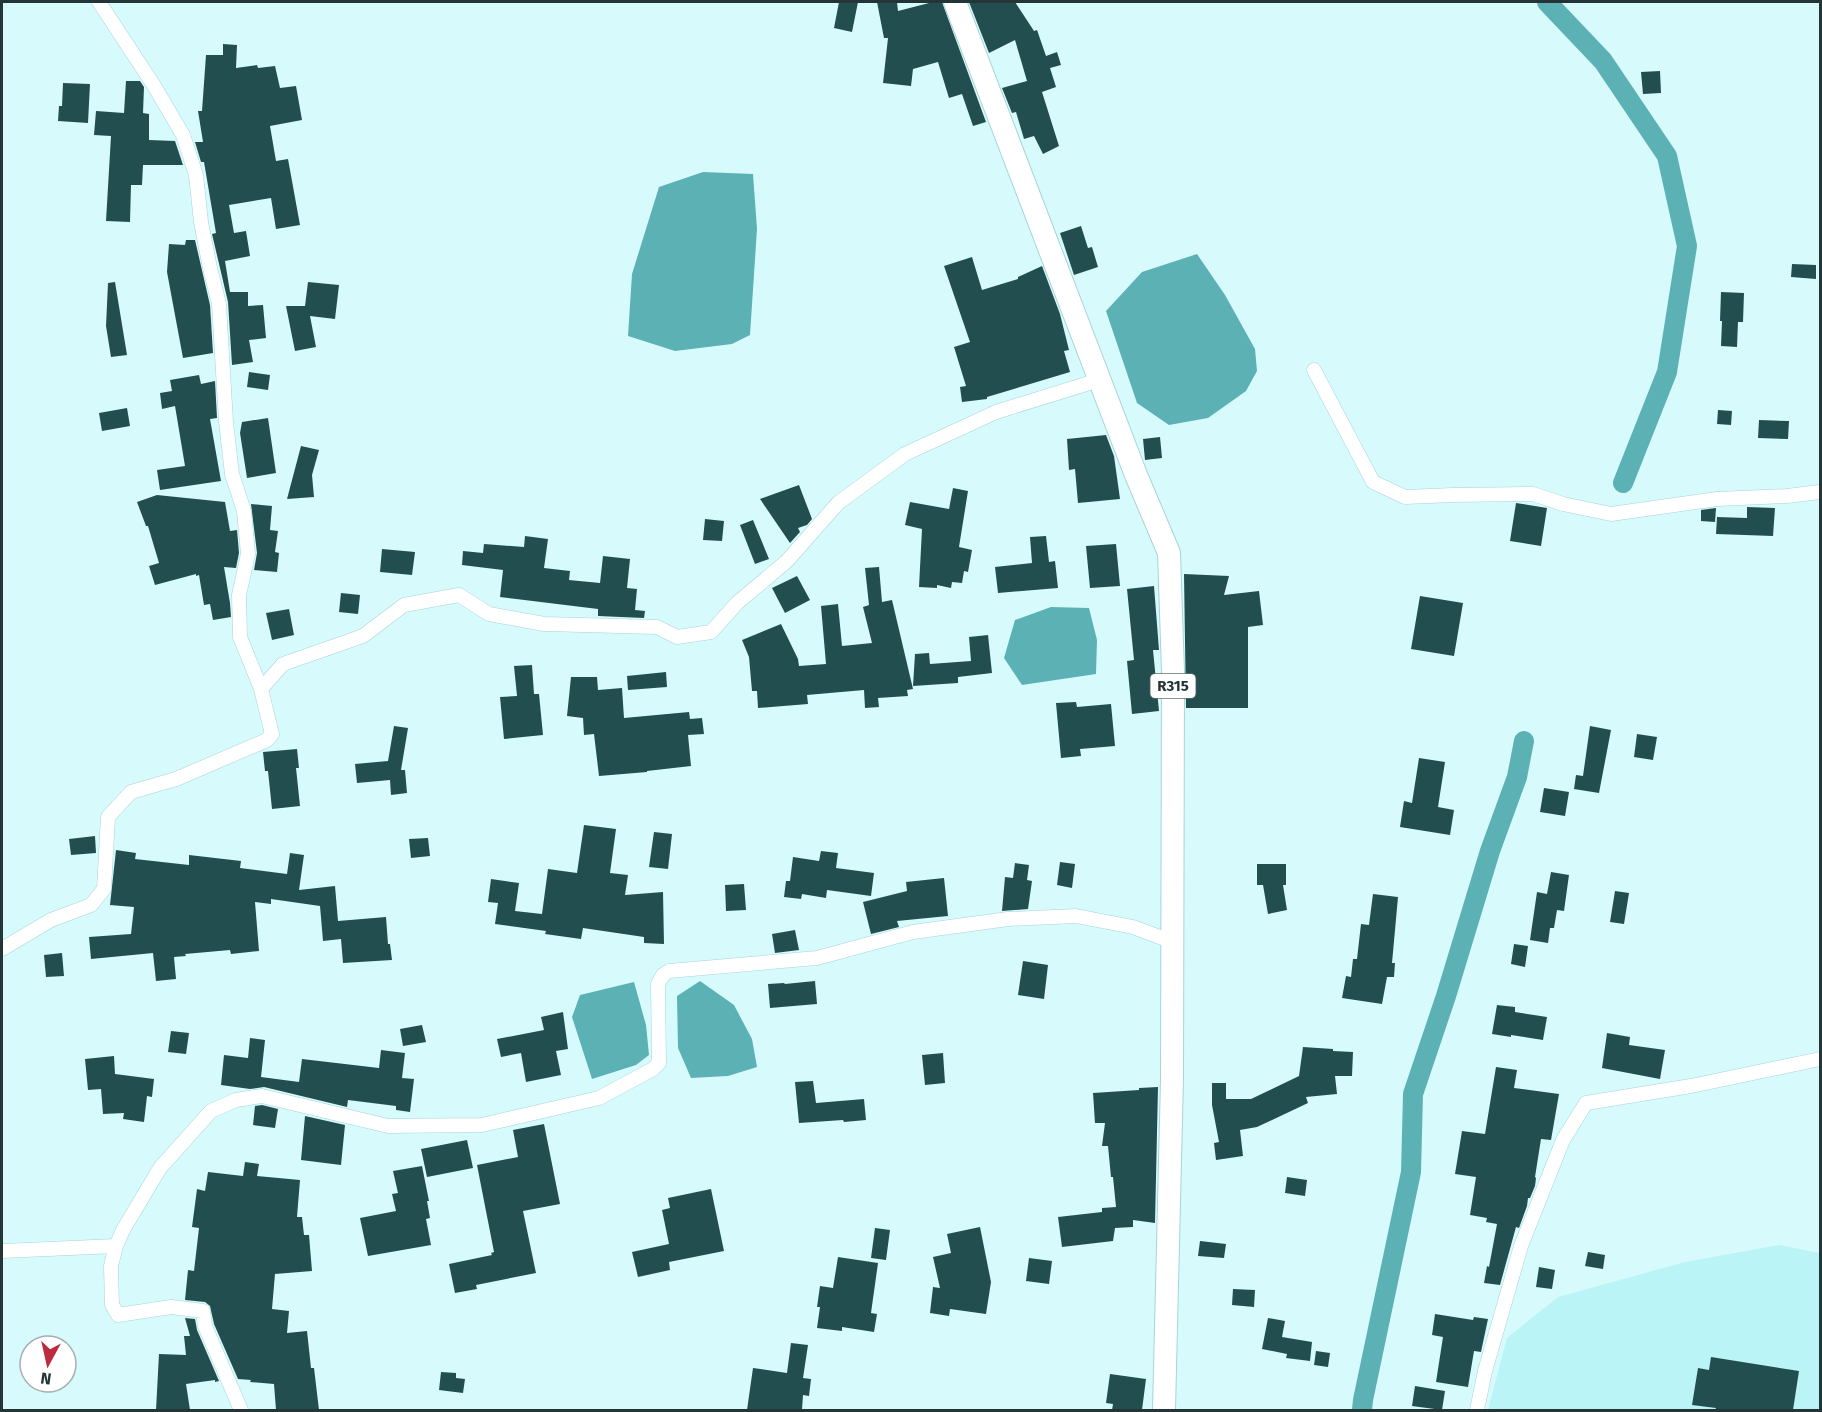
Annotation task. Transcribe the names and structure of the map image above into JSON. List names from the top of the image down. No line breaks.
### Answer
{"streets":{"main road":["R315"]},"north":"bottom"}
